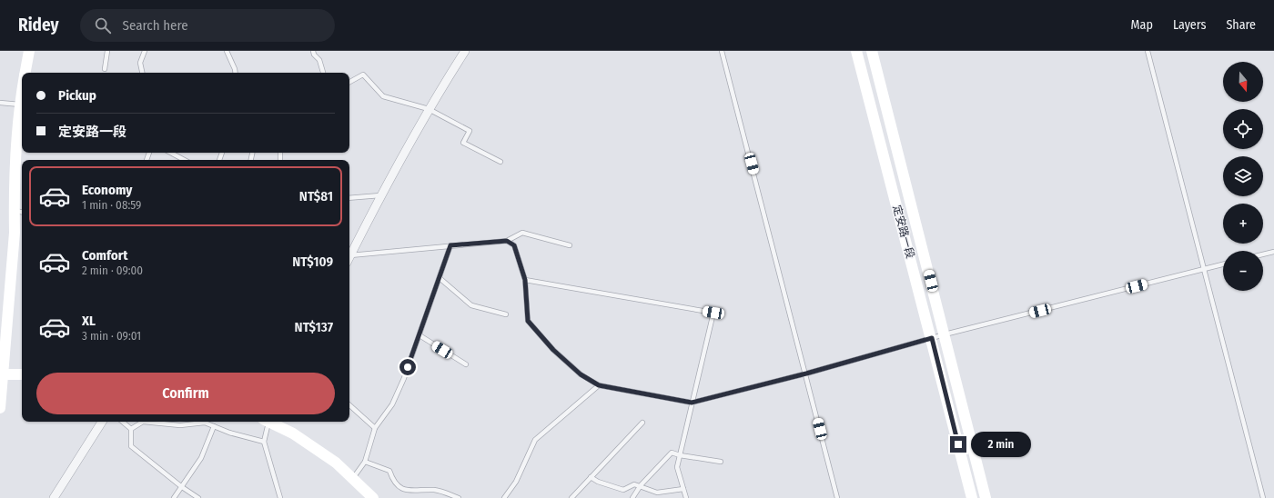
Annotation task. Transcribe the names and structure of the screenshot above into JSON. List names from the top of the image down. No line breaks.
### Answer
{"streets":{"main road":["定安路一段"]},"north":"bottom","page":{"header":"Ridey","search":"Search here","nav":["Map","Layers","Share"],"map_buttons":["+","−"],"banner":["Pickup","定安路一段"],"list":[{"name":"Economy","note":"1 min · 08:59","value":"NT$81"},{"name":"Comfort","note":"2 min · 09:00","value":"NT$109"},{"name":"XL","note":"3 min · 09:01","value":"NT$137"}],"buttons":"Confirm","bubble":"2 min"}}
